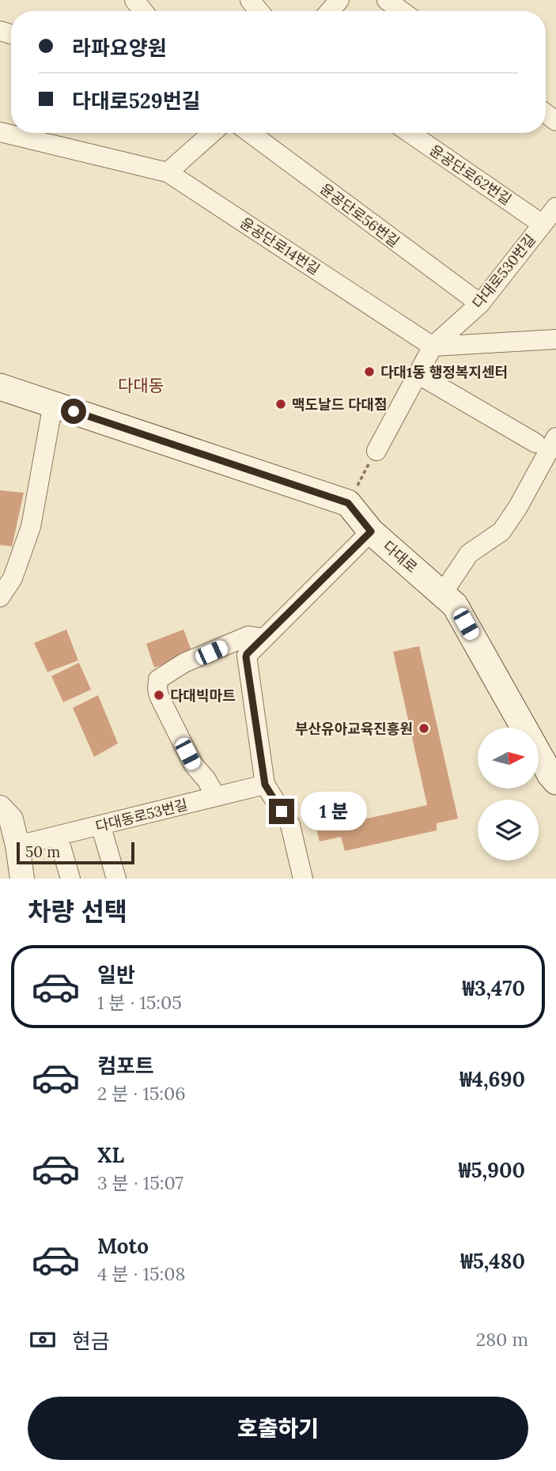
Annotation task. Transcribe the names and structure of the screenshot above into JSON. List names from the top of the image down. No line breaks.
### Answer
{"streets":{"main road":["다대로"],"street":["윤공단로62번길","윤공단로56번길","윤공단로14번길","다대로530번길","다대동로53번길"]},"crossings":[["윤공단로62번길","다대로530번길"],["윤공단로56번길","다대로530번길"],["윤공단로14번길","다대로530번길"]],"districts":["다대동"],"places":["다대1동 행정복지센터","맥도날드 다대점","다대빅마트","부산유아교육진흥원"],"scale_bar":"50 m","north":"right","page":{"banner":["라파요양원","다대로529번길"],"bubble":"1 분","scale":"50 m","heading":"차량 선택","list":[{"name":"일반","note":"1 분 · 15:05","value":"₩3,470"},{"name":"컴포트","note":"2 분 · 15:06","value":"₩4,690"},{"name":"XL","note":"3 분 · 15:07","value":"₩5,900"},{"name":"Moto","note":"4 분 · 15:08","value":"₩5,480"}],"pay":["현금","280 m"],"buttons":"호출하기"}}
